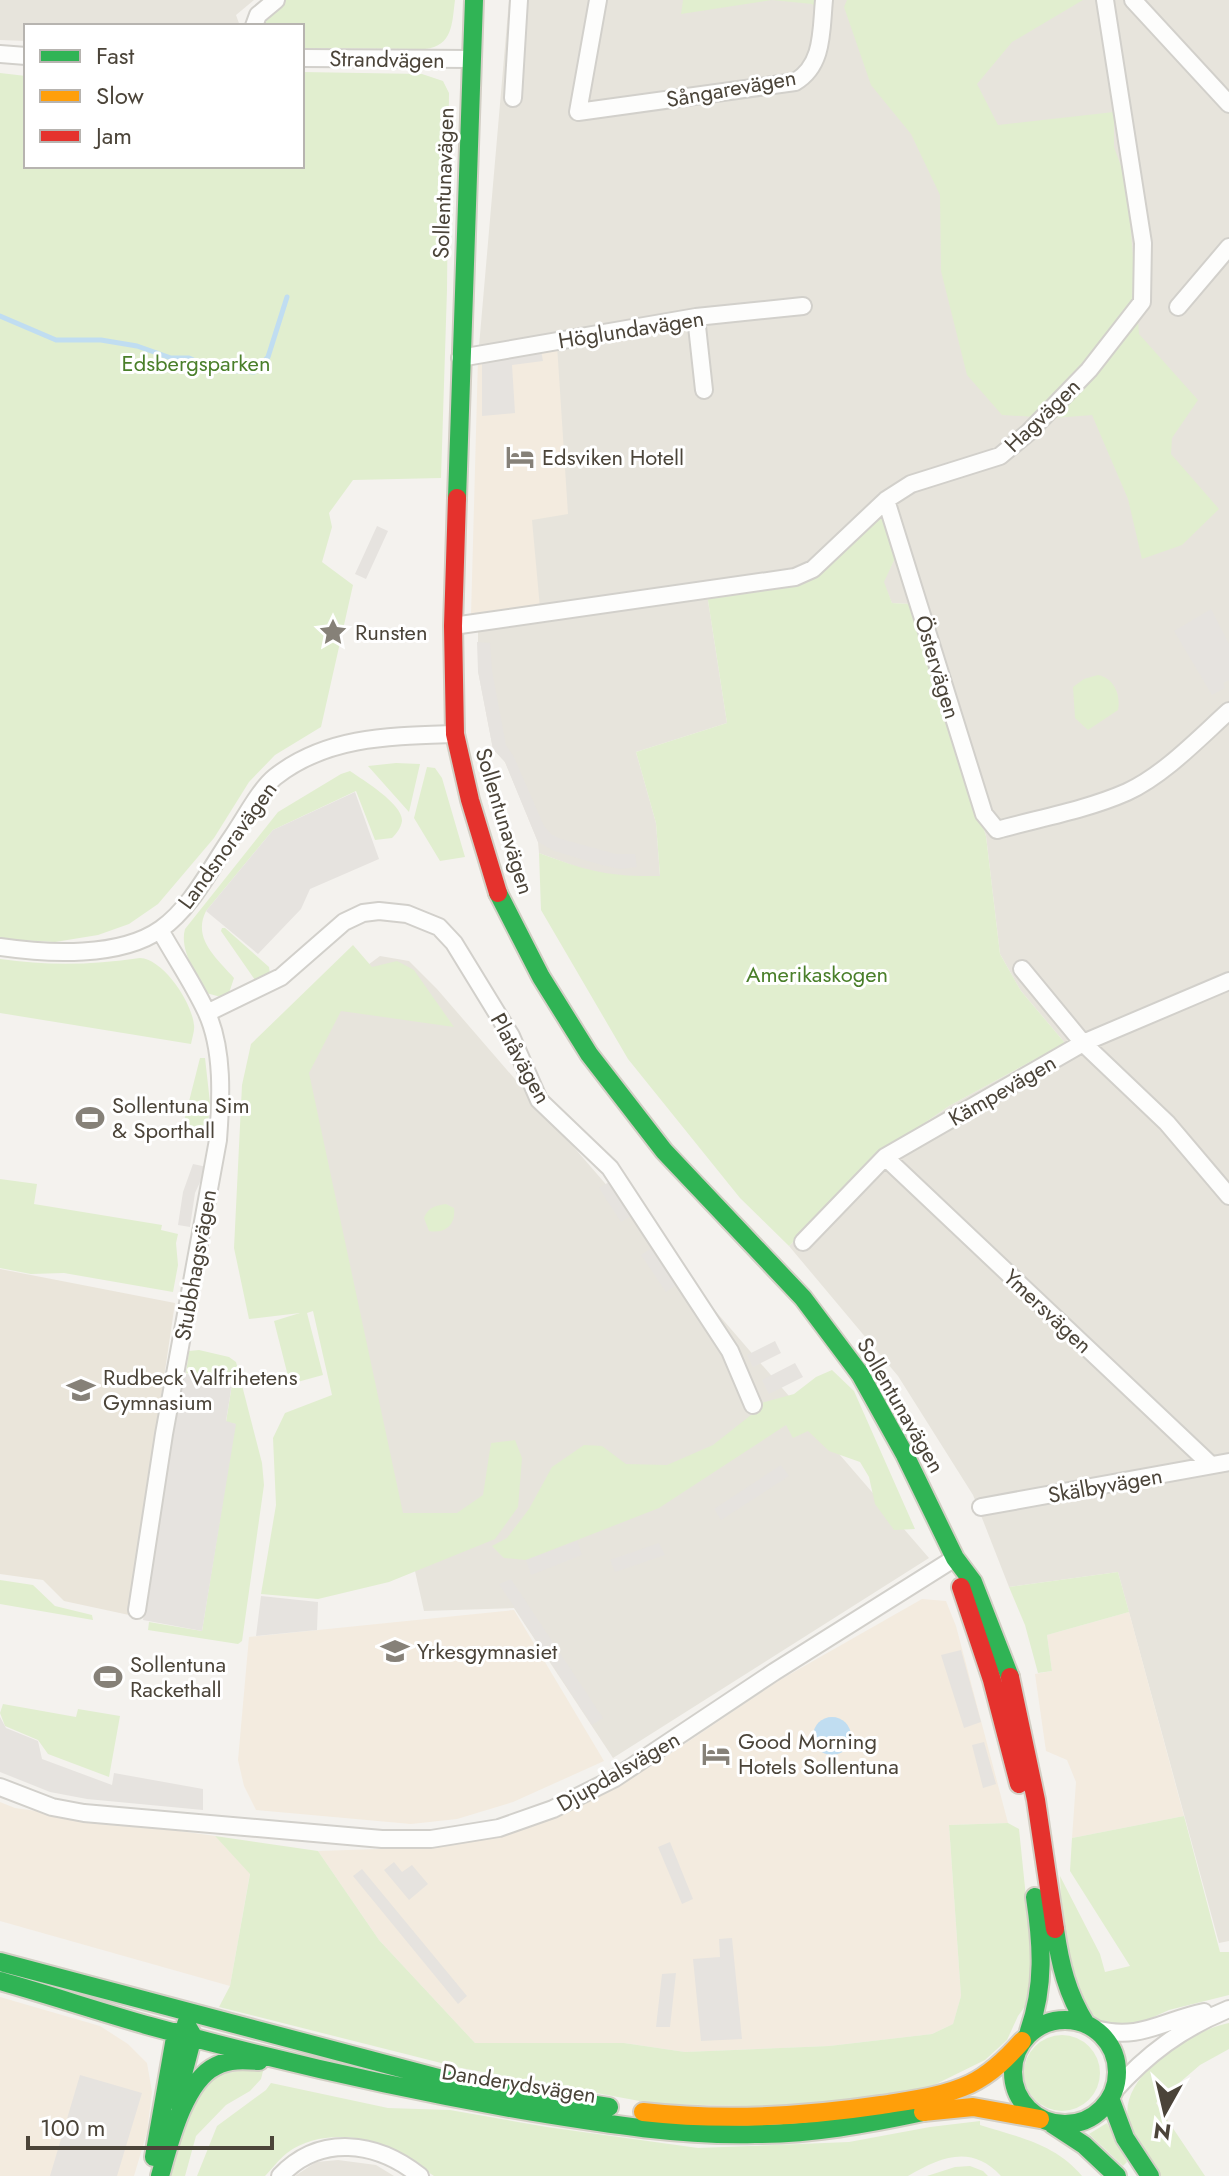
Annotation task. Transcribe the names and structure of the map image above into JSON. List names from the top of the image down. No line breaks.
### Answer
{"streets":{"street":["Strandvägen","Sångarevägen","Sollentunavägen","Höglundavägen","Hagvägen","Östervägen","Landsnoravägen","Platåvägen","Kämpevägen","Stubbhagsvägen","Ymersvägen","Skälbyvägen","Djupdalsvägen","Danderydsvägen"]},"crossings":[["Strandvägen","Sollentunavägen"],["Sollentunavägen","Höglundavägen"],["Sollentunavägen","Hagvägen"],["Sollentunavägen","Landsnoravägen"],["Sollentunavägen","Djupdalsvägen"],["Sollentunavägen","Danderydsvägen"],["Hagvägen","Östervägen"],["Landsnoravägen","Stubbhagsvägen"],["Platåvägen","Stubbhagsvägen"],["Kämpevägen","Ymersvägen"],["Ymersvägen","Skälbyvägen"]],"parks":["Edsbergsparken","Amerikaskogen"],"places":{"hotel":["Edsviken Hotell","Good Morning Hotels Sollentuna"],"place":["Runsten"],"sports":["Sollentuna Sim & Sporthall","Sollentuna Rackethall"],"school or university":["Rudbeck Valfrihetens Gymnasium","Yrkesgymnasiet"]},"legend":["Fast","Slow","Jam"],"scale_bar":"100 m","north":"bottom"}
